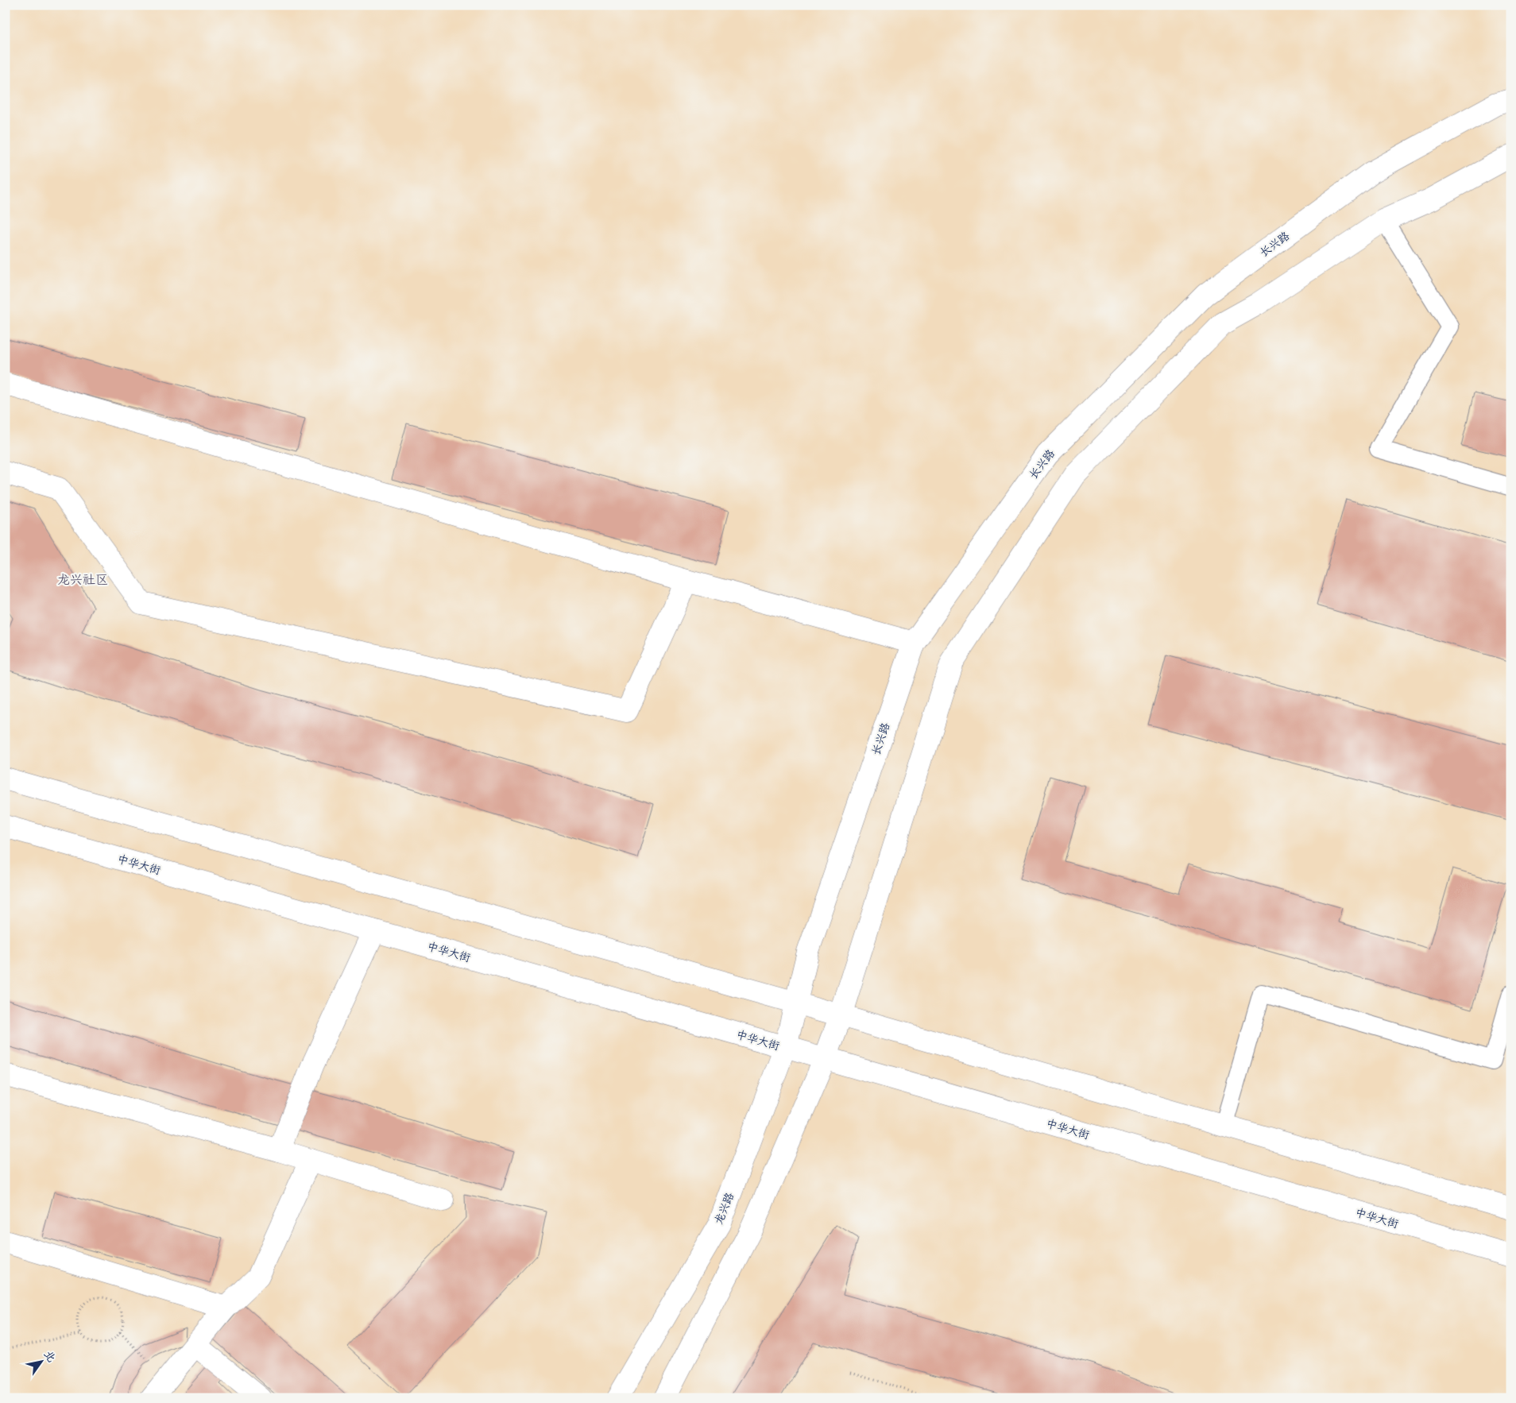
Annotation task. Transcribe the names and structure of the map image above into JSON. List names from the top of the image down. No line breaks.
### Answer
{"streets":{"street":["长兴路","中华大街","龙兴路"]},"crossings":[["长兴路","龙兴路"],["中华大街","龙兴路"]],"districts":["龙兴社区"],"north":"top right"}
